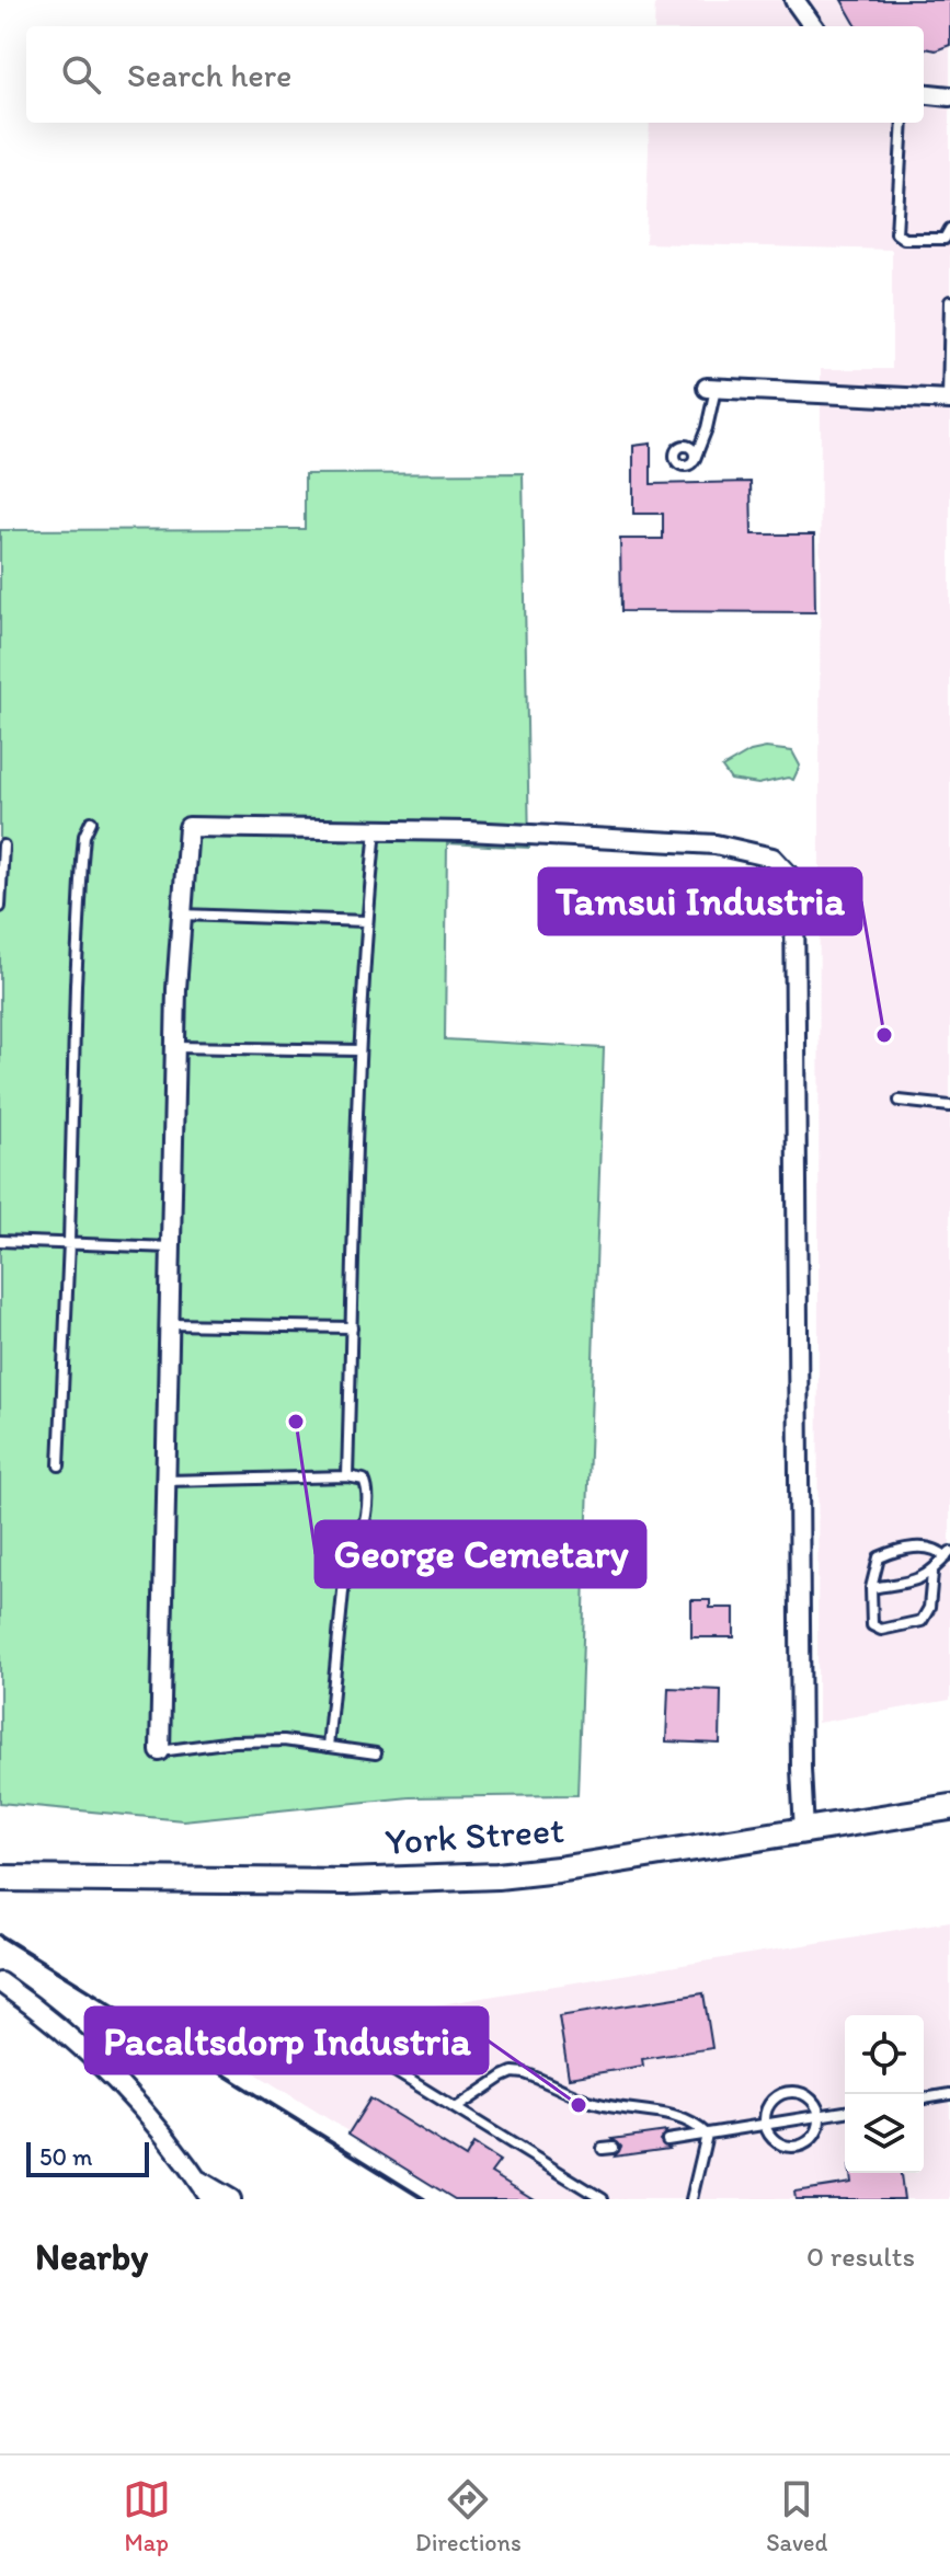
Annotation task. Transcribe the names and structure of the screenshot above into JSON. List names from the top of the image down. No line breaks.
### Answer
{"streets":{"main road":["York Street"]},"places":["Tamsui Industria","George Cemetary","Pacaltsdorp Industria"],"scale_bar":"50 m","page":{"search":"Search here","scale":"50 m","heading":["Nearby","0 results"],"nav":["Map","Directions","Saved"]}}
